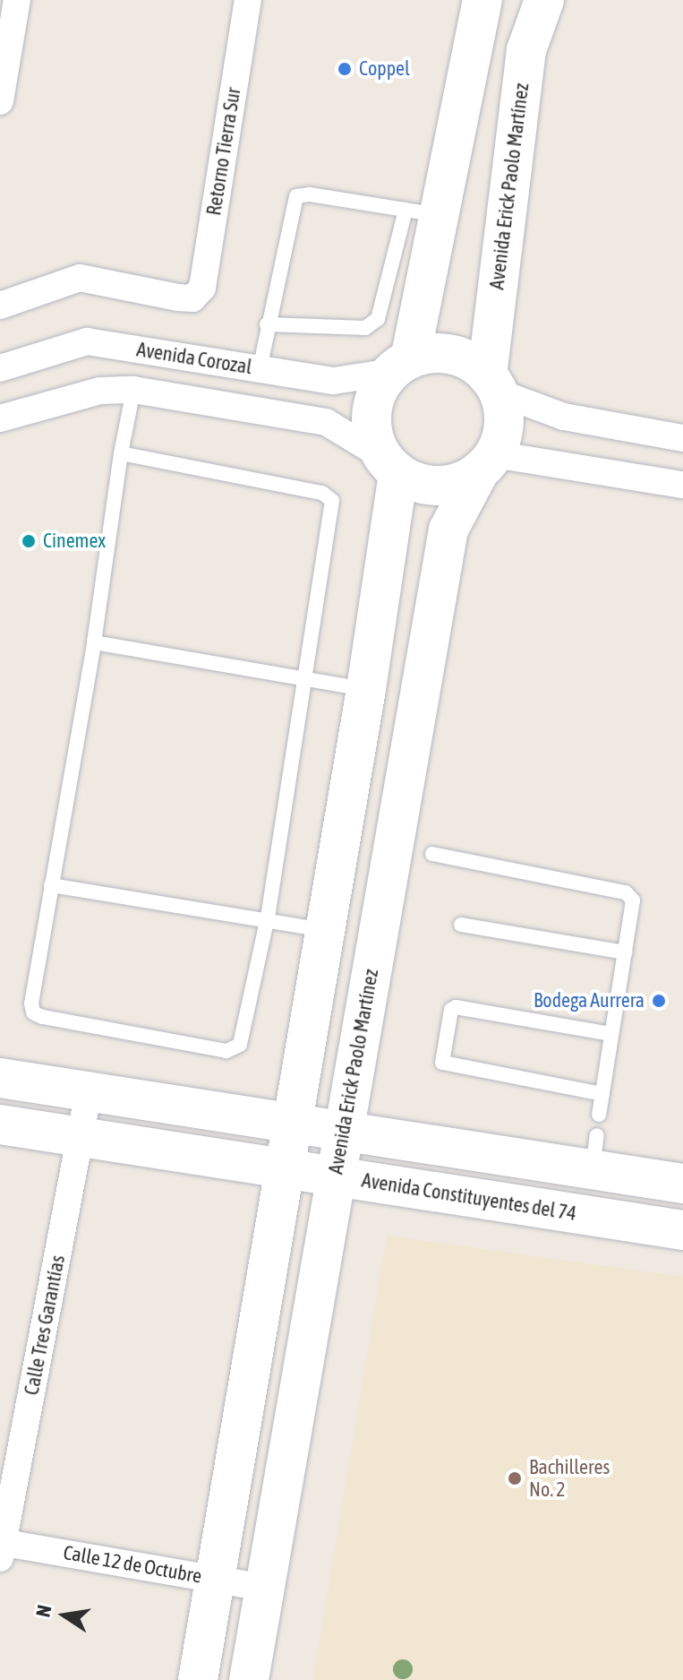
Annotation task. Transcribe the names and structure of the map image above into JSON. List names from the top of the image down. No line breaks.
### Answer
{"streets":{"street":["Retorno Tierra Sur","Avenida Erick Paolo Martínez","Avenida Corozal","Avenida Constituyentes del 74","Calle Tres Garantías","Calle 12 de Octubre"]},"crossings":[["Avenida Erick Paolo Martínez","Avenida Corozal"],["Avenida Erick Paolo Martínez","Avenida Constituyentes del 74"],["Avenida Erick Paolo Martínez","Calle 12 de Octubre"],["Avenida Constituyentes del 74","Calle Tres Garantías"],["Calle Tres Garantías","Calle 12 de Octubre"]],"places":["Coppel","Cinemex","Bodega Aurrera","Bachilleres No. 2"],"north":"left"}
